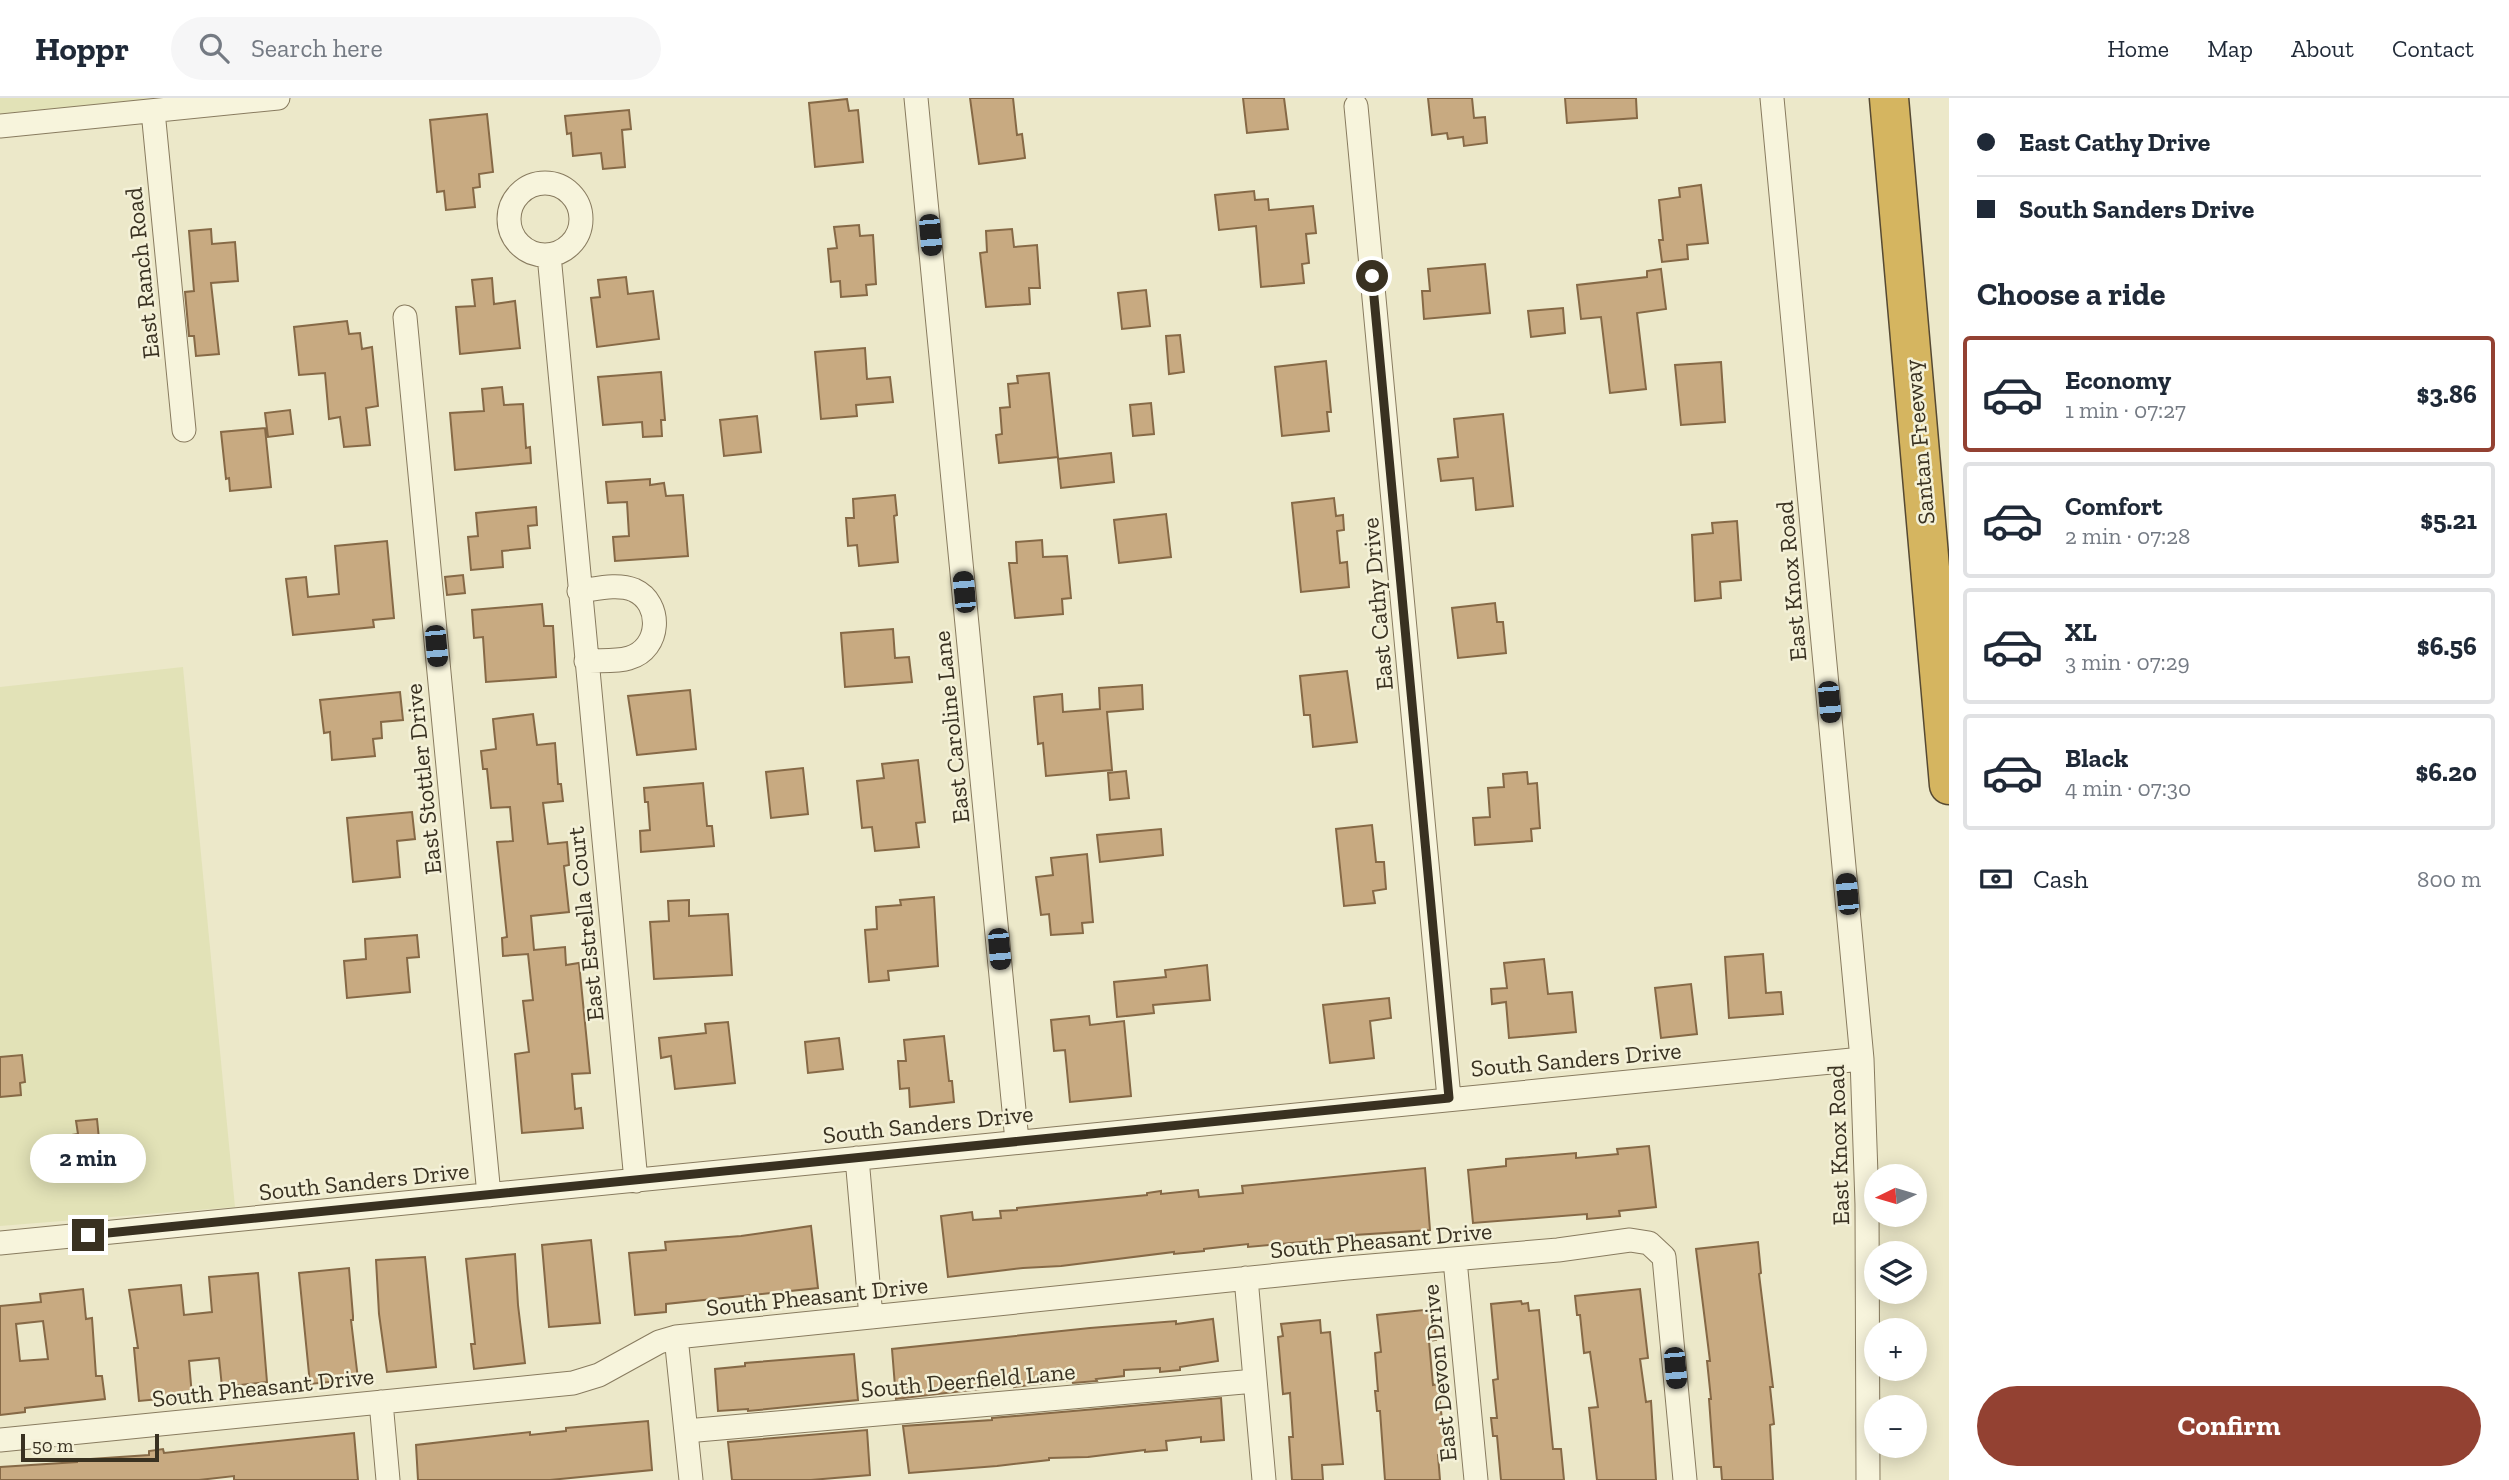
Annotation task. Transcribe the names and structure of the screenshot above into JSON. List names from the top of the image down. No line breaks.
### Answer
{"streets":{"highway":["Santan Freeway"],"street":["East Ranch Road","East Knox Road","East Cathy Drive","East Caroline Lane","East Stottler Drive","East Estrella Court","South Sanders Drive","South Pheasant Drive","East Devon Drive","South Deerfield Lane"]},"crossings":[["East Knox Road","South Sanders Drive"],["East Cathy Drive","South Sanders Drive"],["East Caroline Lane","South Sanders Drive"],["East Stottler Drive","South Sanders Drive"],["East Estrella Court","South Sanders Drive"],["South Pheasant Drive","East Devon Drive"]],"scale_bar":"50 m","north":"left","page":{"header":"Hoppr","search":"Search here","nav":["Home","Map","About","Contact"],"banner":["East Cathy Drive","South Sanders Drive"],"heading":"Choose a ride","list":[{"name":"Economy","note":"1 min · 07:27","value":"$3.86"},{"name":"Comfort","note":"2 min · 07:28","value":"$5.21"},{"name":"XL","note":"3 min · 07:29","value":"$6.56"},{"name":"Black","note":"4 min · 07:30","value":"$6.20"}],"pay":["Cash","800 m"],"bubble":"2 min","map_buttons":["+","−"],"buttons":"Confirm","scale":"50 m"}}
